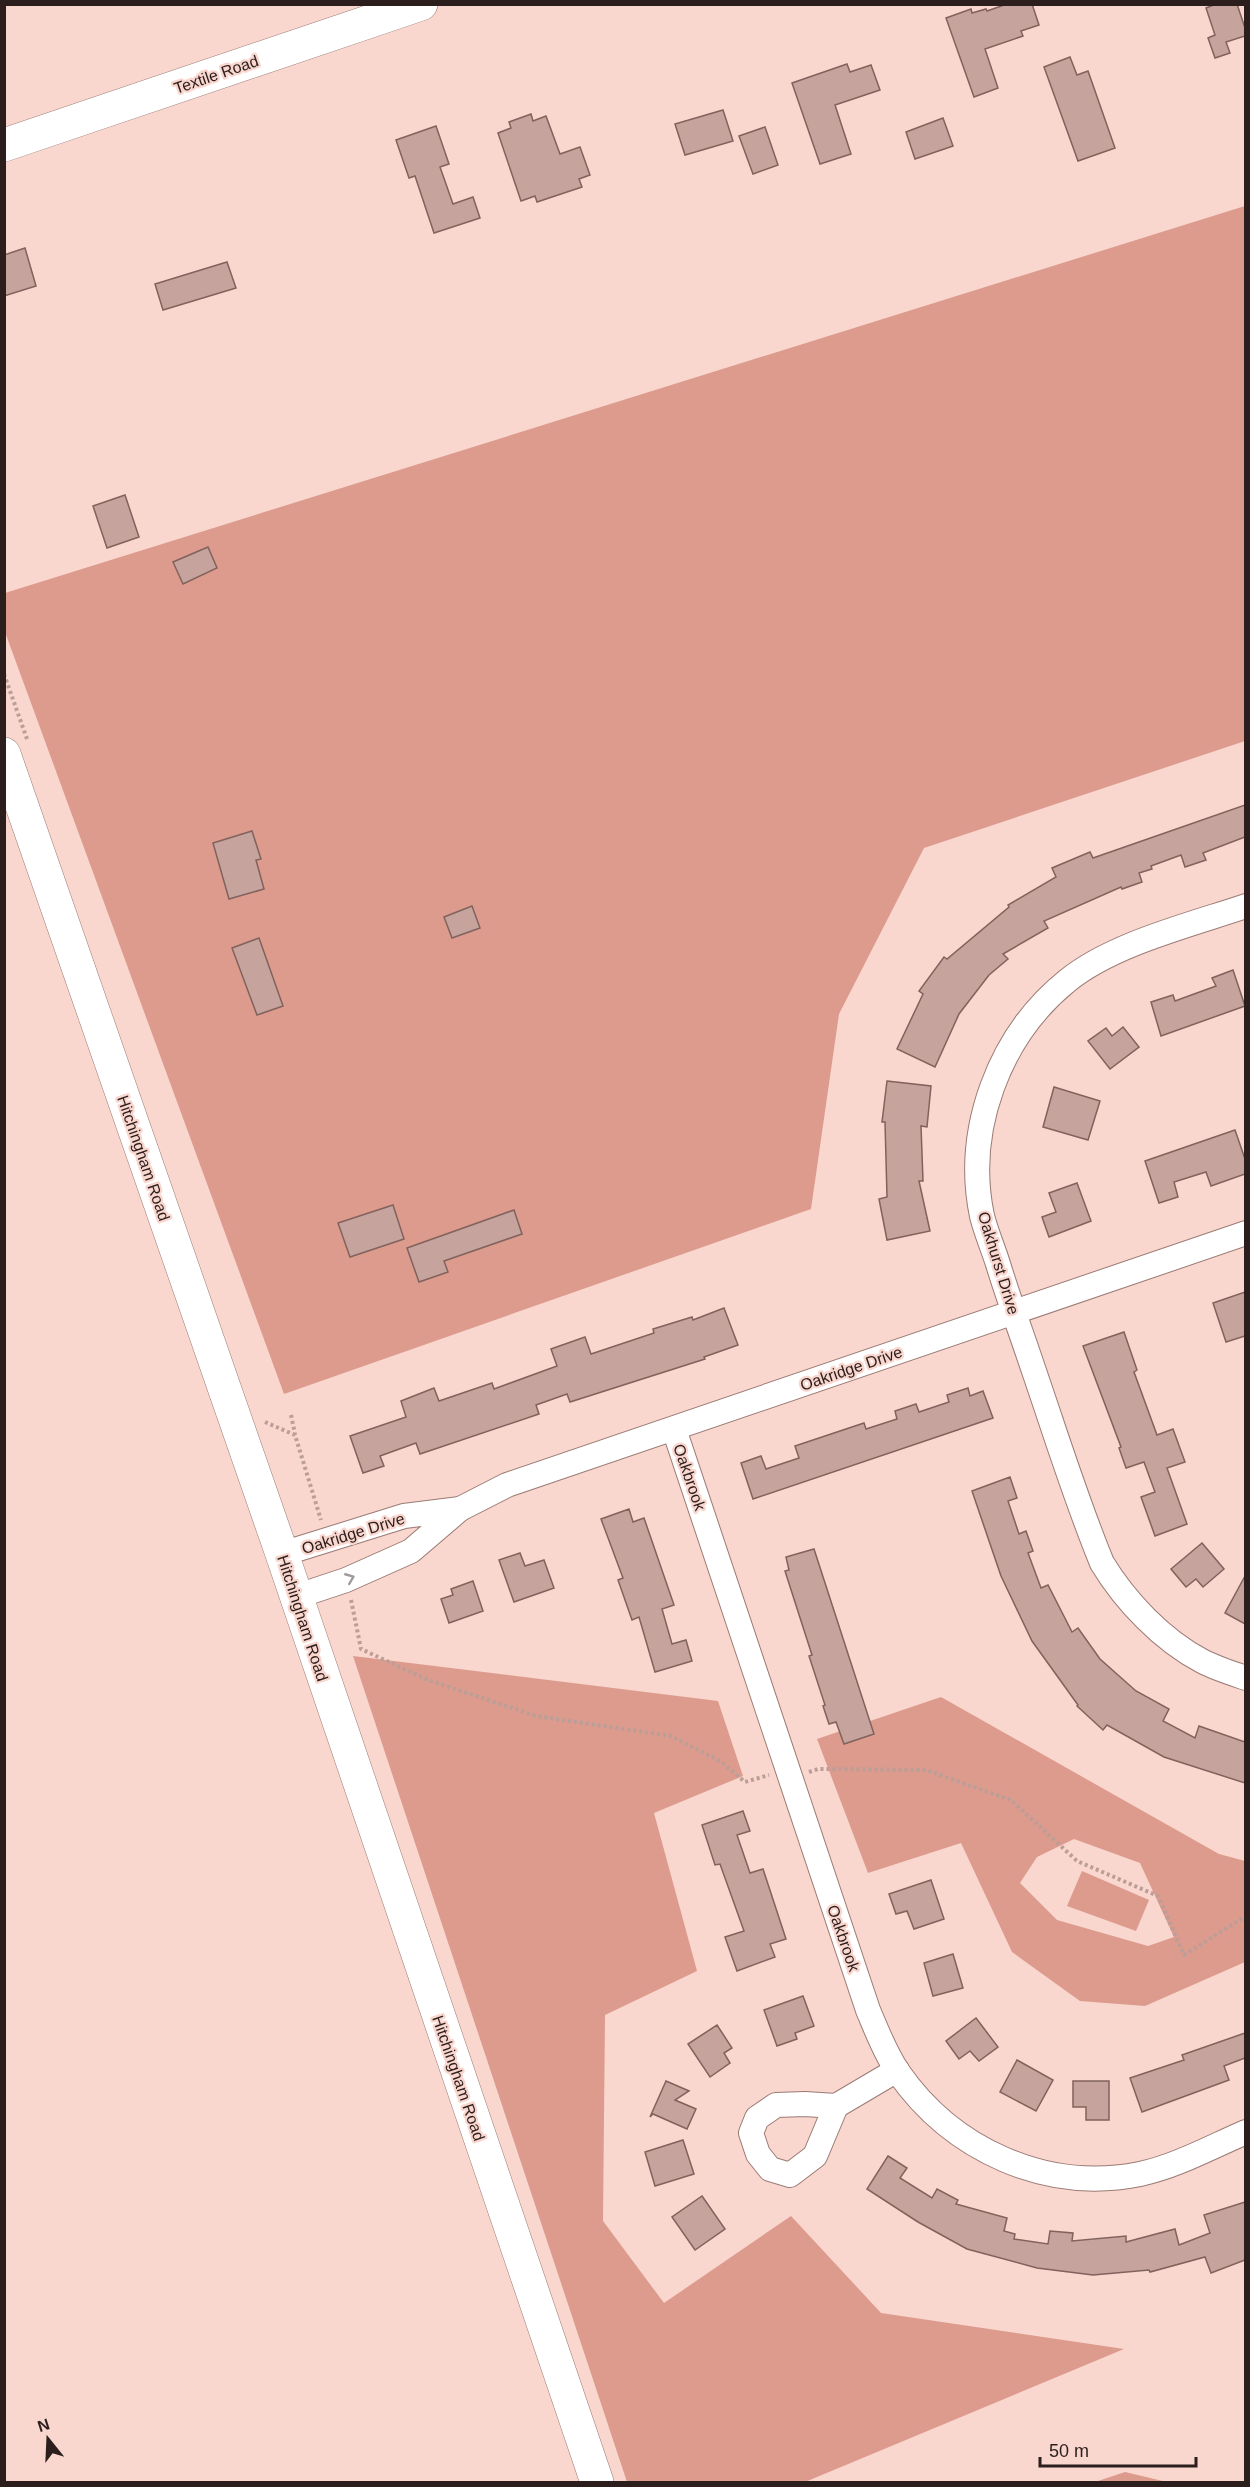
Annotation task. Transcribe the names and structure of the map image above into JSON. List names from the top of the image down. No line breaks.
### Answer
{"streets":{"street":["Textile Road","Hitchingham Road","Oakhurst Drive","Oakridge Drive","Oakbrook"]},"crossings":[["Hitchingham Road","Oakridge Drive"],["Oakhurst Drive","Oakridge Drive"],["Oakridge Drive","Oakbrook"]],"scale_bar":"50 m","north":"top"}
